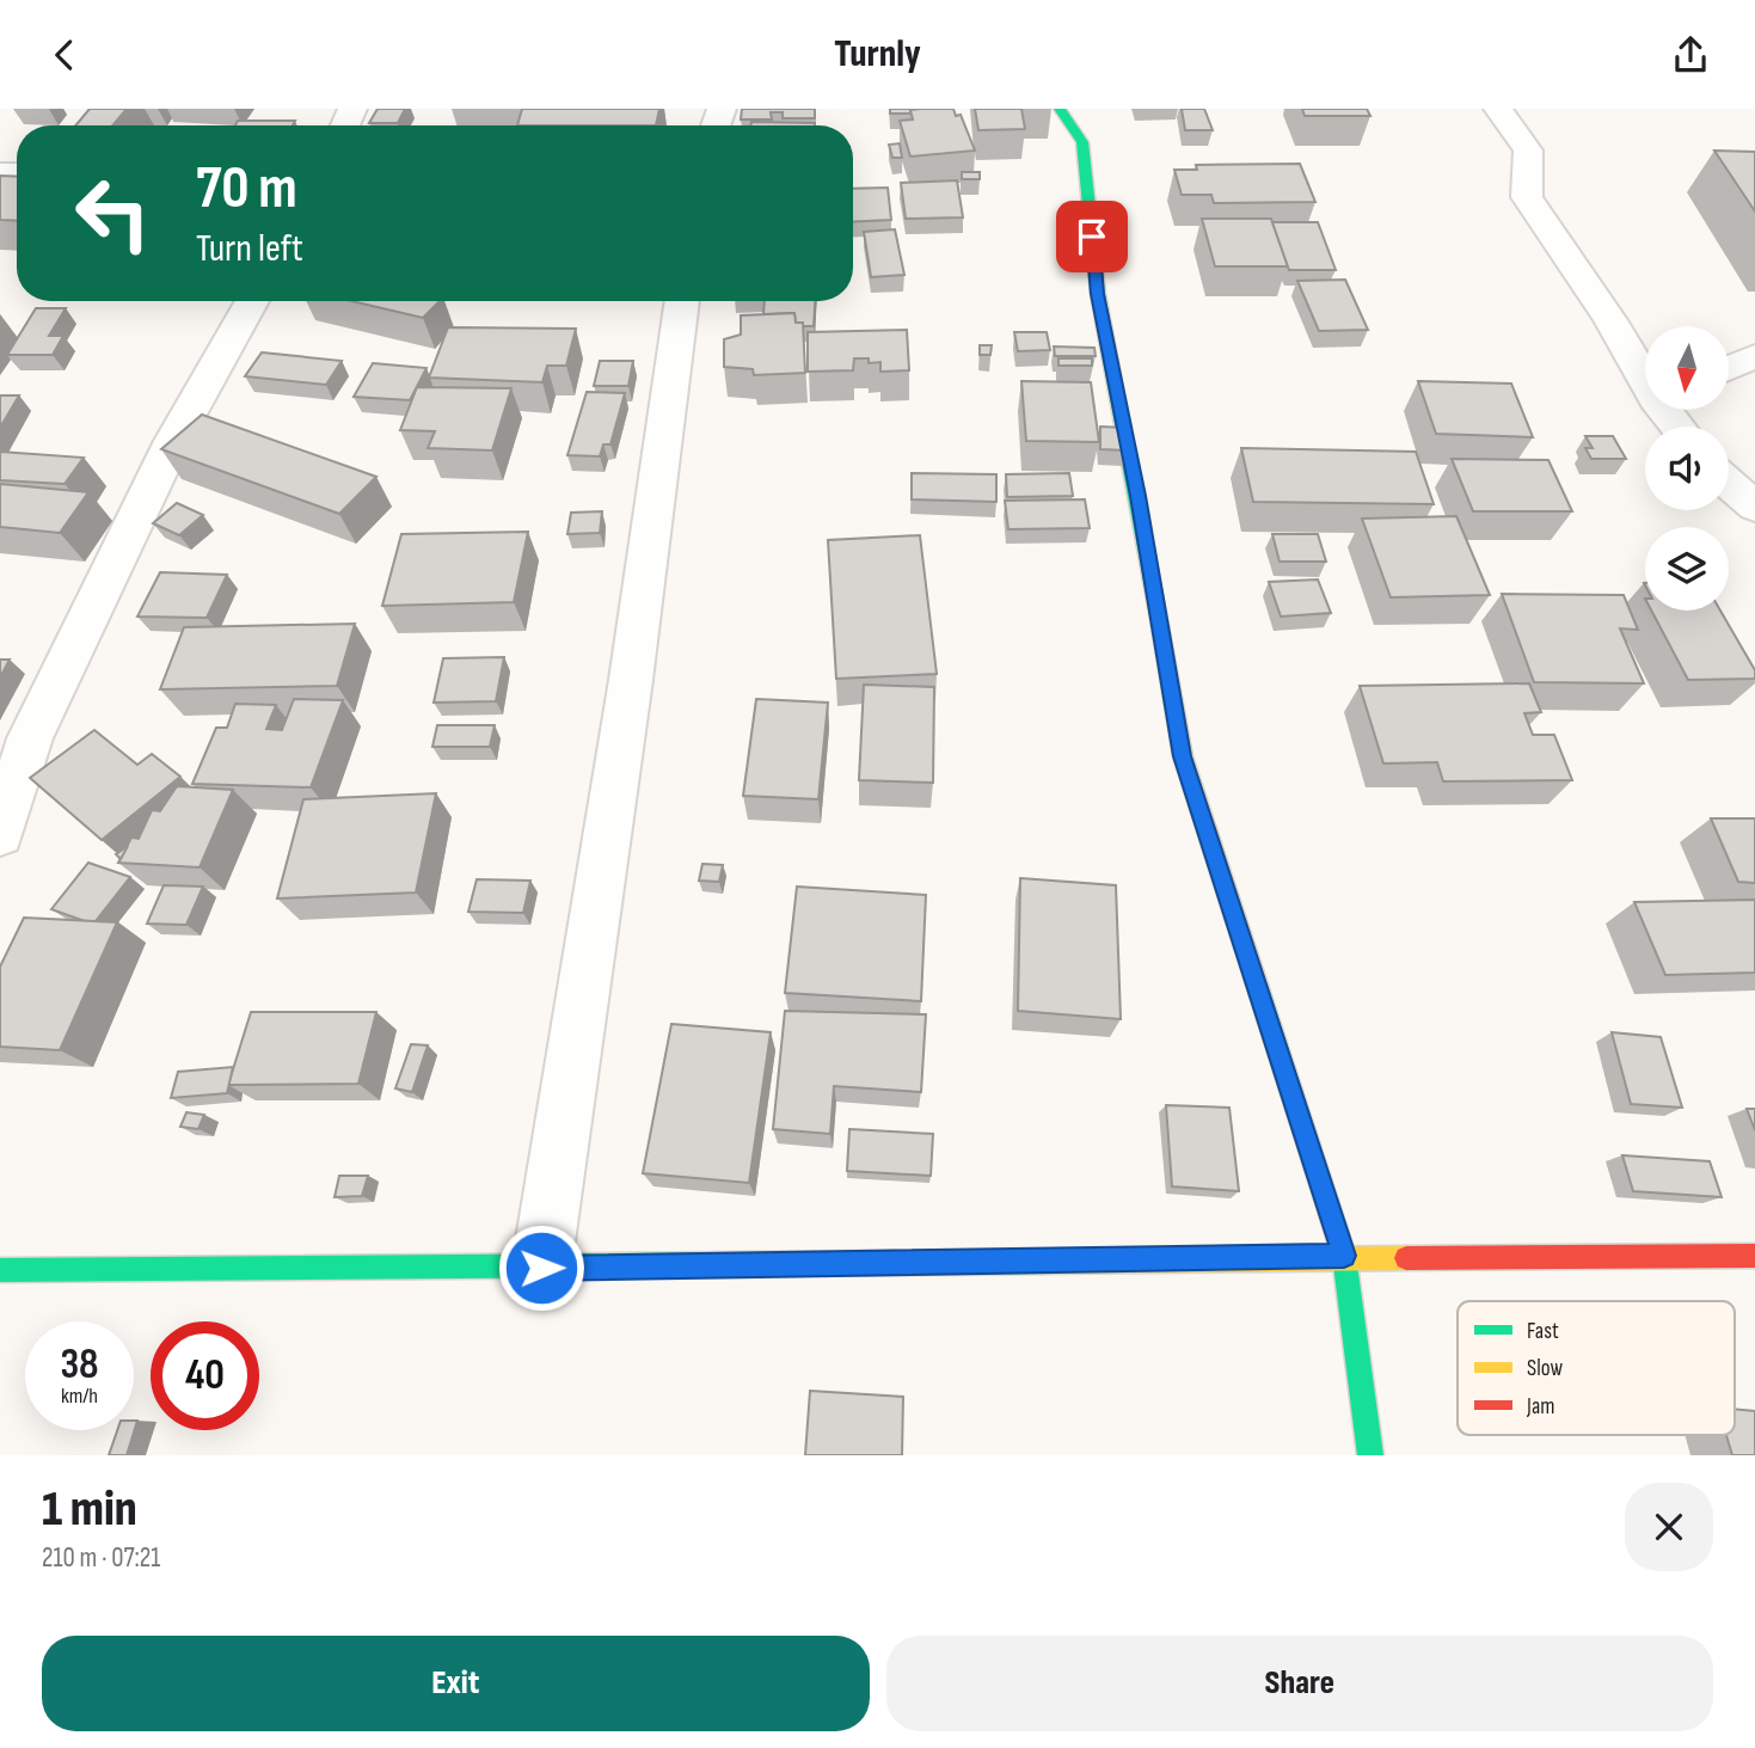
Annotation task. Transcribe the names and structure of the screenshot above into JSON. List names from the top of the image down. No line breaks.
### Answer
{"legend":["Fast","Slow","Jam"],"north":"bottom","page":{"header":"Turnly","turn":["70 m","Turn left"],"speed":"38 km/h","limit":"40","heading":["1 min","210 m · 07:21"],"buttons":["Exit","Share"]}}
